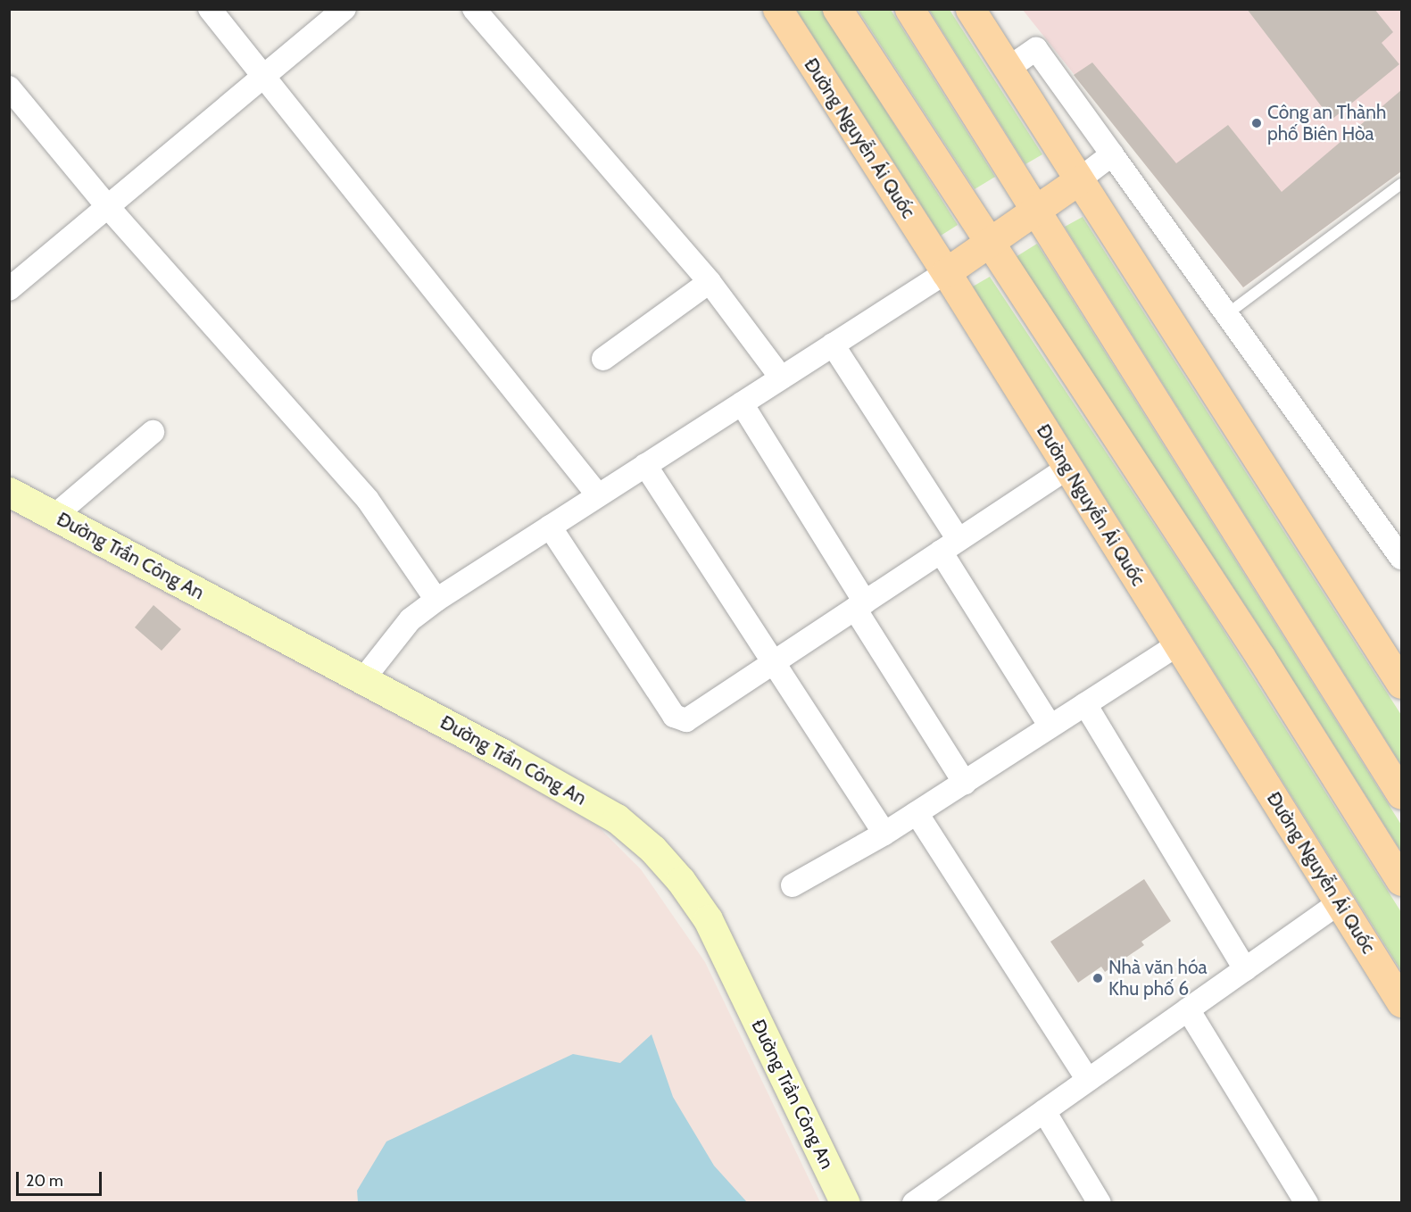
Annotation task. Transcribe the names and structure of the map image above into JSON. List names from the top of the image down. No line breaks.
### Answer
{"streets":{"main road":["Đường Nguyễn Ái Quốc"],"street":["Đường Trần Công An"]},"places":["Công an Thành phố Biên Hòa","Nhà văn hóa Khu phố 6"],"scale_bar":"20 m"}
